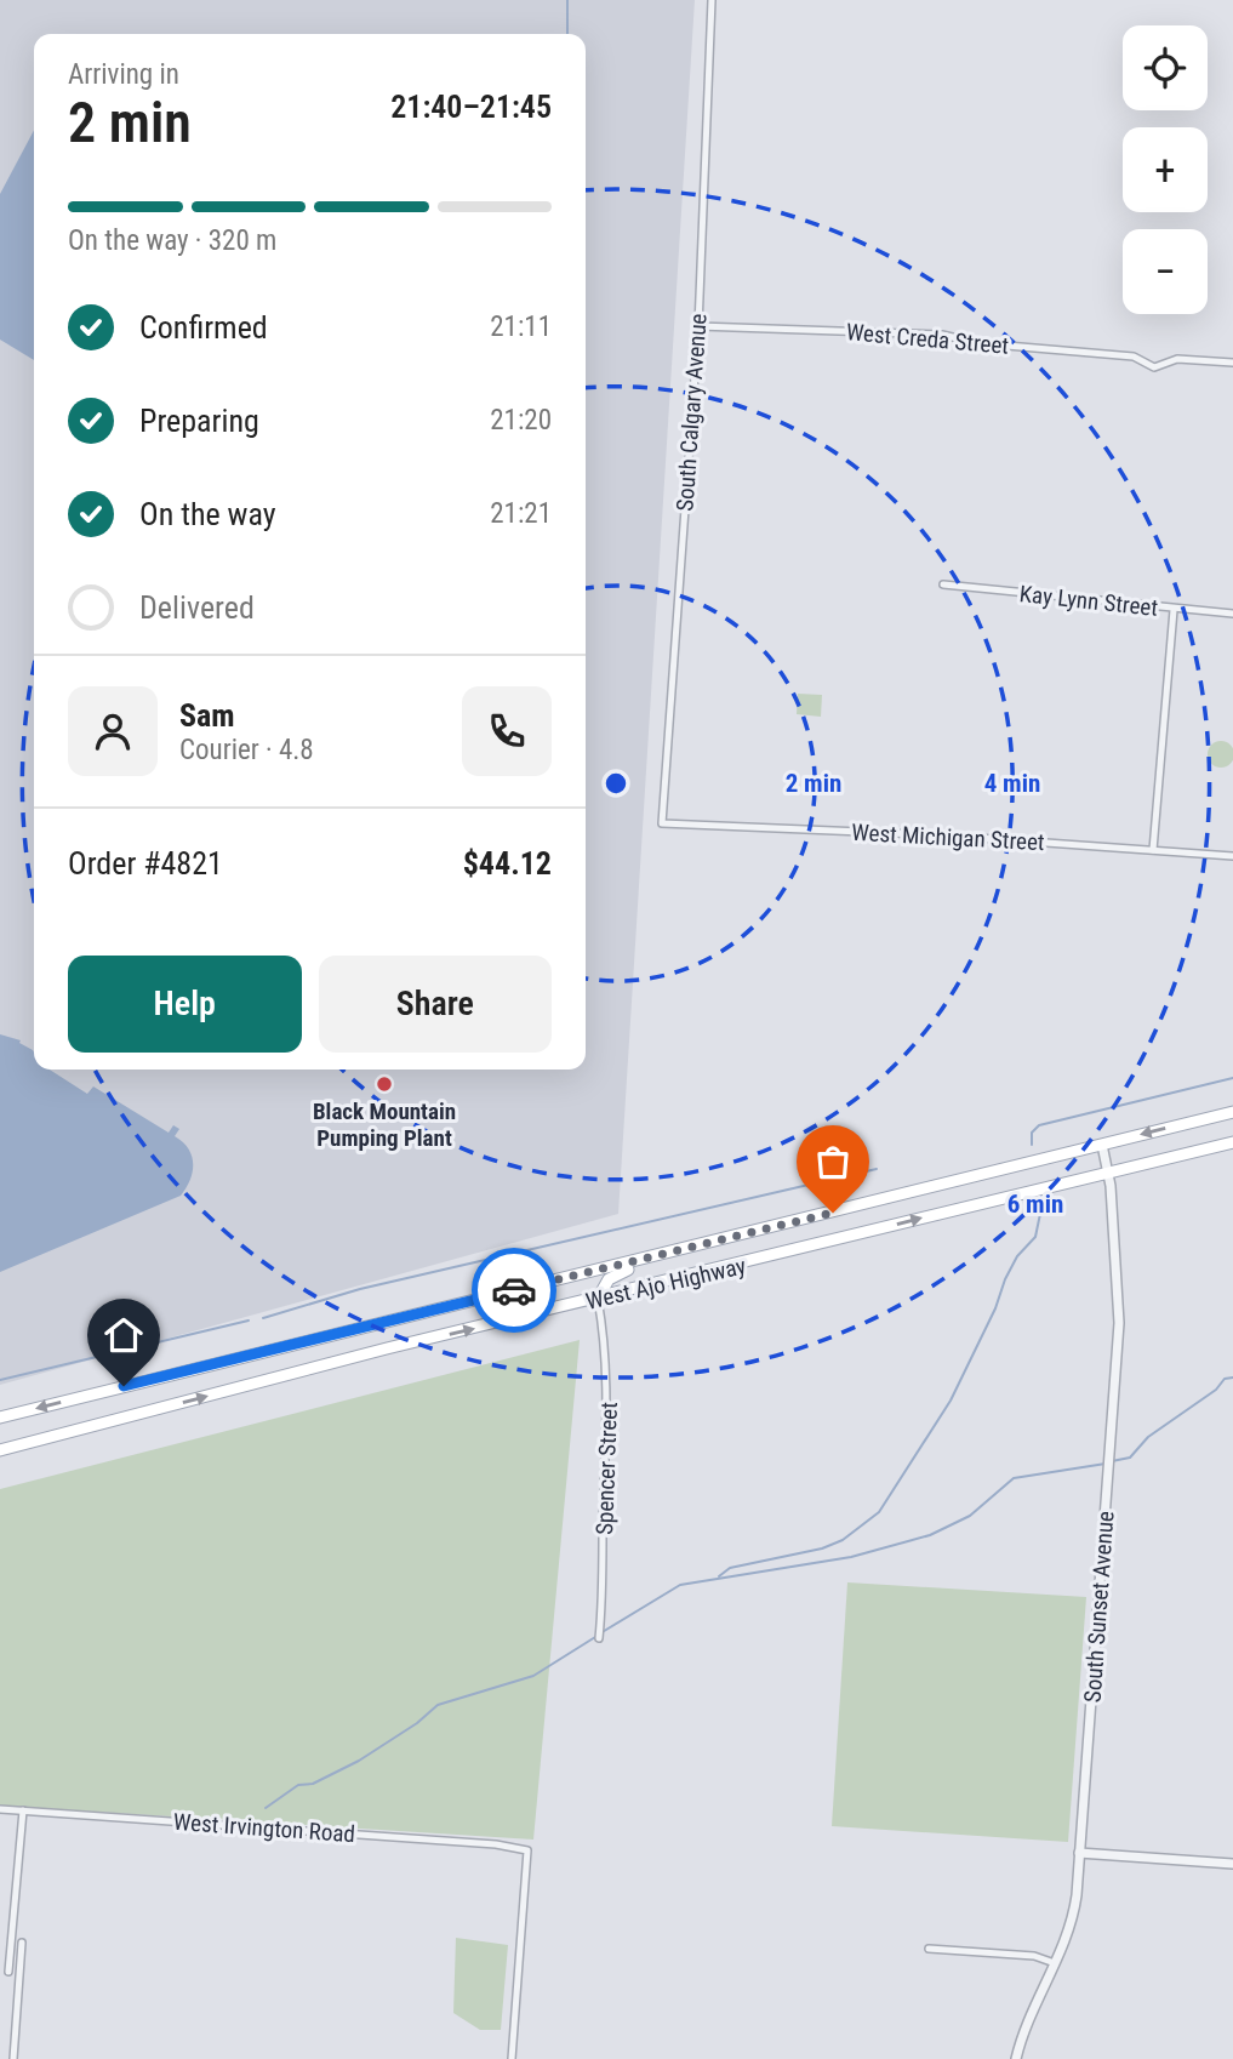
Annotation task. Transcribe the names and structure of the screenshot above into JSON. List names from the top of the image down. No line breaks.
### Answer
{"streets":{"main road":["West Ajo Highway"],"street":["West Creda Street","South Calgary Avenue","Kay Lynn Street","West Michigan Street","Spencer Street","South Sunset Avenue","West Irvington Road"]},"crossings":[["West Creda Street","South Calgary Avenue"],["South Calgary Avenue","West Michigan Street"],["West Ajo Highway","Spencer Street"],["West Ajo Highway","South Sunset Avenue"]],"places":["Black Mountain Pumping Plant"],"page":{"map_buttons":["+","−"],"heading":["2 min","Arriving in","21:40–21:45"],"panel":["Sam","Courier · 4.8","Order #4821","$44.12"],"bar":"On the way · 320 m","list":[["Confirmed","21:11"],["Preparing","21:20"],["On the way","21:21"],"Delivered"],"buttons":["Help","Share"]},"rings":["2 min","4 min","6 min"]}
